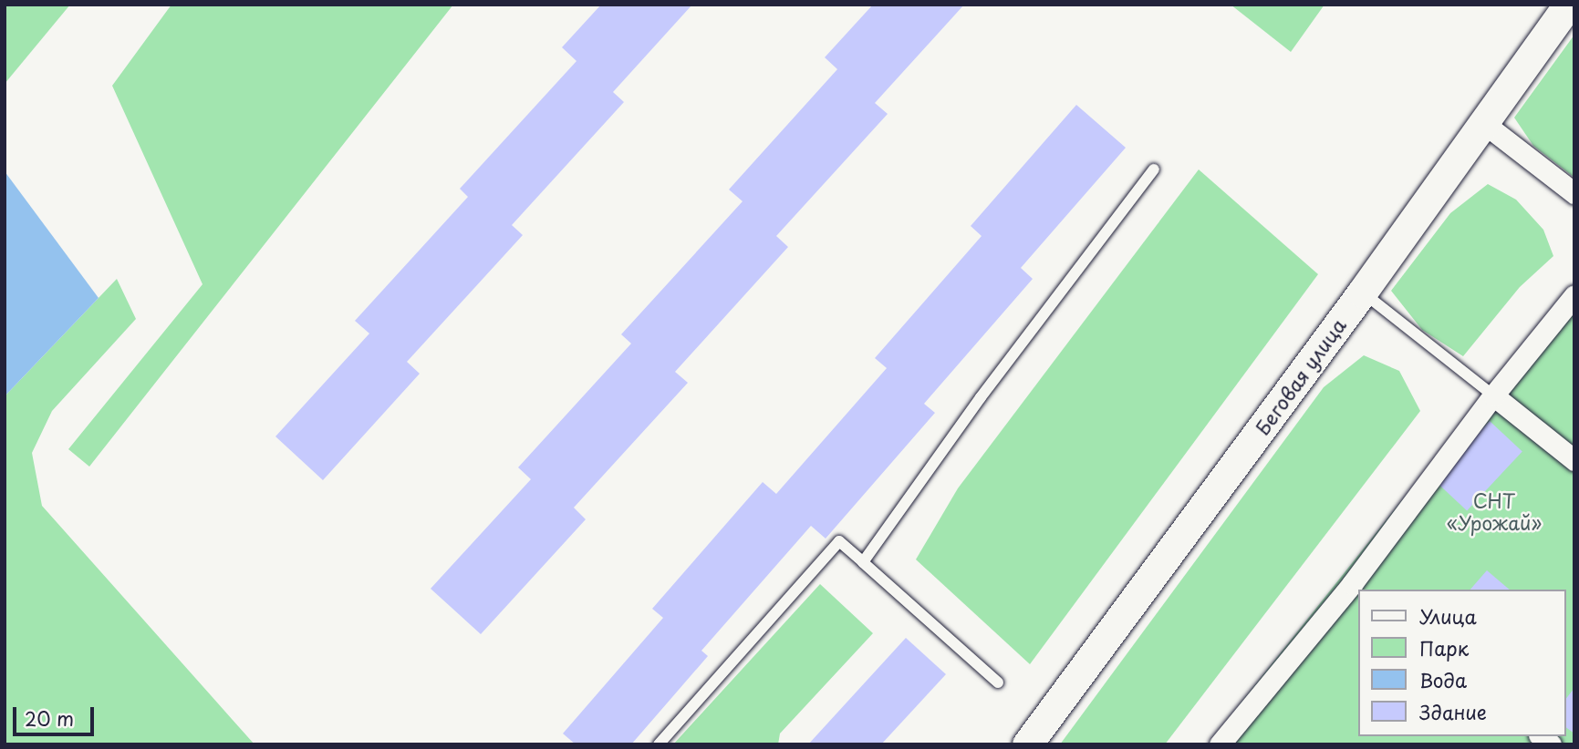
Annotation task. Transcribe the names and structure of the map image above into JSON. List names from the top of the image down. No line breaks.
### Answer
{"streets":{"street":["Беговая улица"]},"parks":["СНТ «Урожай»"],"legend":["Улица","Парк","Вода","Здание"],"scale_bar":"20 m"}
